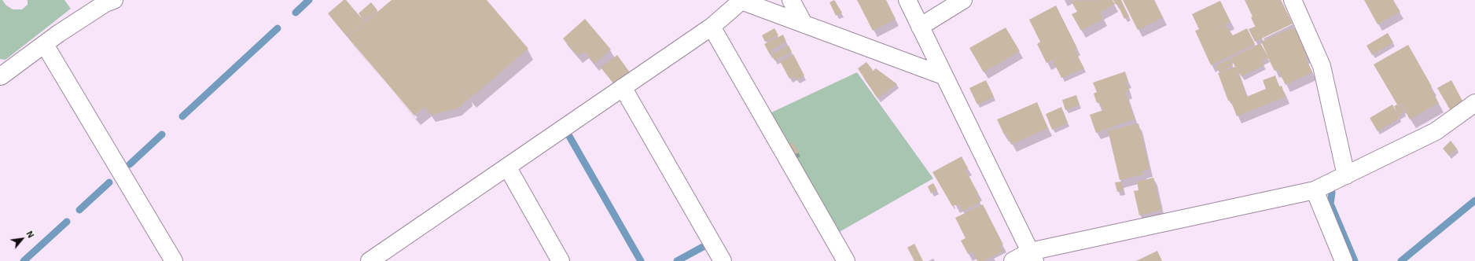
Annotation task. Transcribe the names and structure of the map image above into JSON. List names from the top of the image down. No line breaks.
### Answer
{"north":"top right"}
